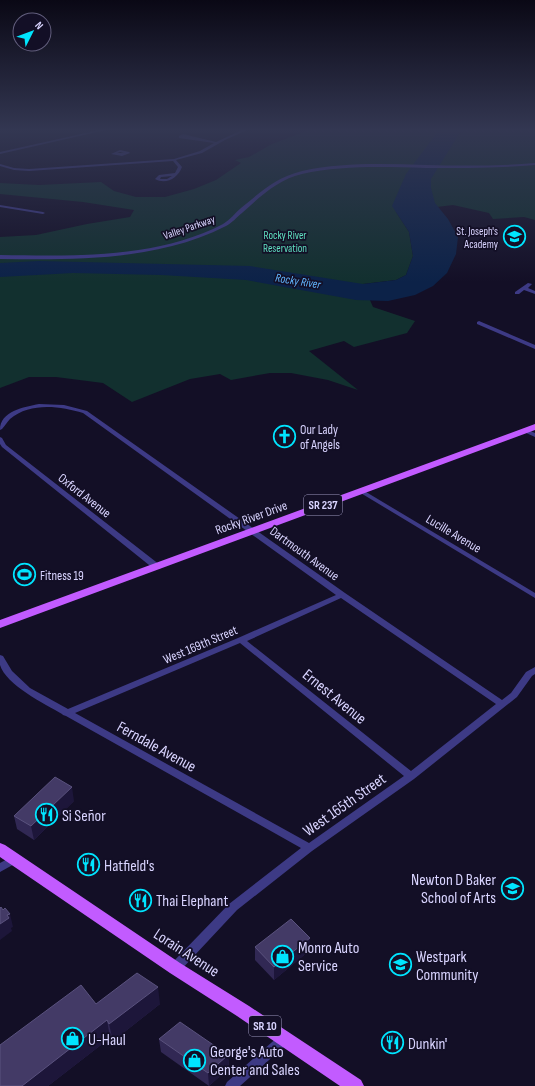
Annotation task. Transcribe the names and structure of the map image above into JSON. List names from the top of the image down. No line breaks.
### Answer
{"streets":{"main road":["SR 237","Rocky River Drive","Lorain Avenue","SR 10"],"street":["Valley Parkway","Oxford Avenue","Lucille Avenue","Dartmouth Avenue","West 169th Street","Ernest Avenue","Ferndale Avenue","West 165th Street"]},"crossings":[["Oxford Avenue","Rocky River Drive"],["Rocky River Drive","Lucille Avenue"],["Rocky River Drive","Dartmouth Avenue"],["Dartmouth Avenue","West 169th Street"],["Dartmouth Avenue","West 165th Street"],["West 169th Street","Ernest Avenue"],["West 169th Street","Ferndale Avenue"],["Ernest Avenue","West 165th Street"],["Ferndale Avenue","West 165th Street"],["West 165th Street","Lorain Avenue"]],"water":["Rocky River"],"parks":["Rocky River Reservation"],"places":{"school or university":["St. Joseph's Academy","Newton D Baker School of Arts","Westpark Community"],"church":["Our Lady of Angels"],"sports":["Fitness 19"],"restaurant":["Si Señor","Hatfield's","Thai Elephant","Dunkin'"],"shop":["Monro Auto Service","U-Haul","George's Auto Center and Sales"]},"north":"top right"}
